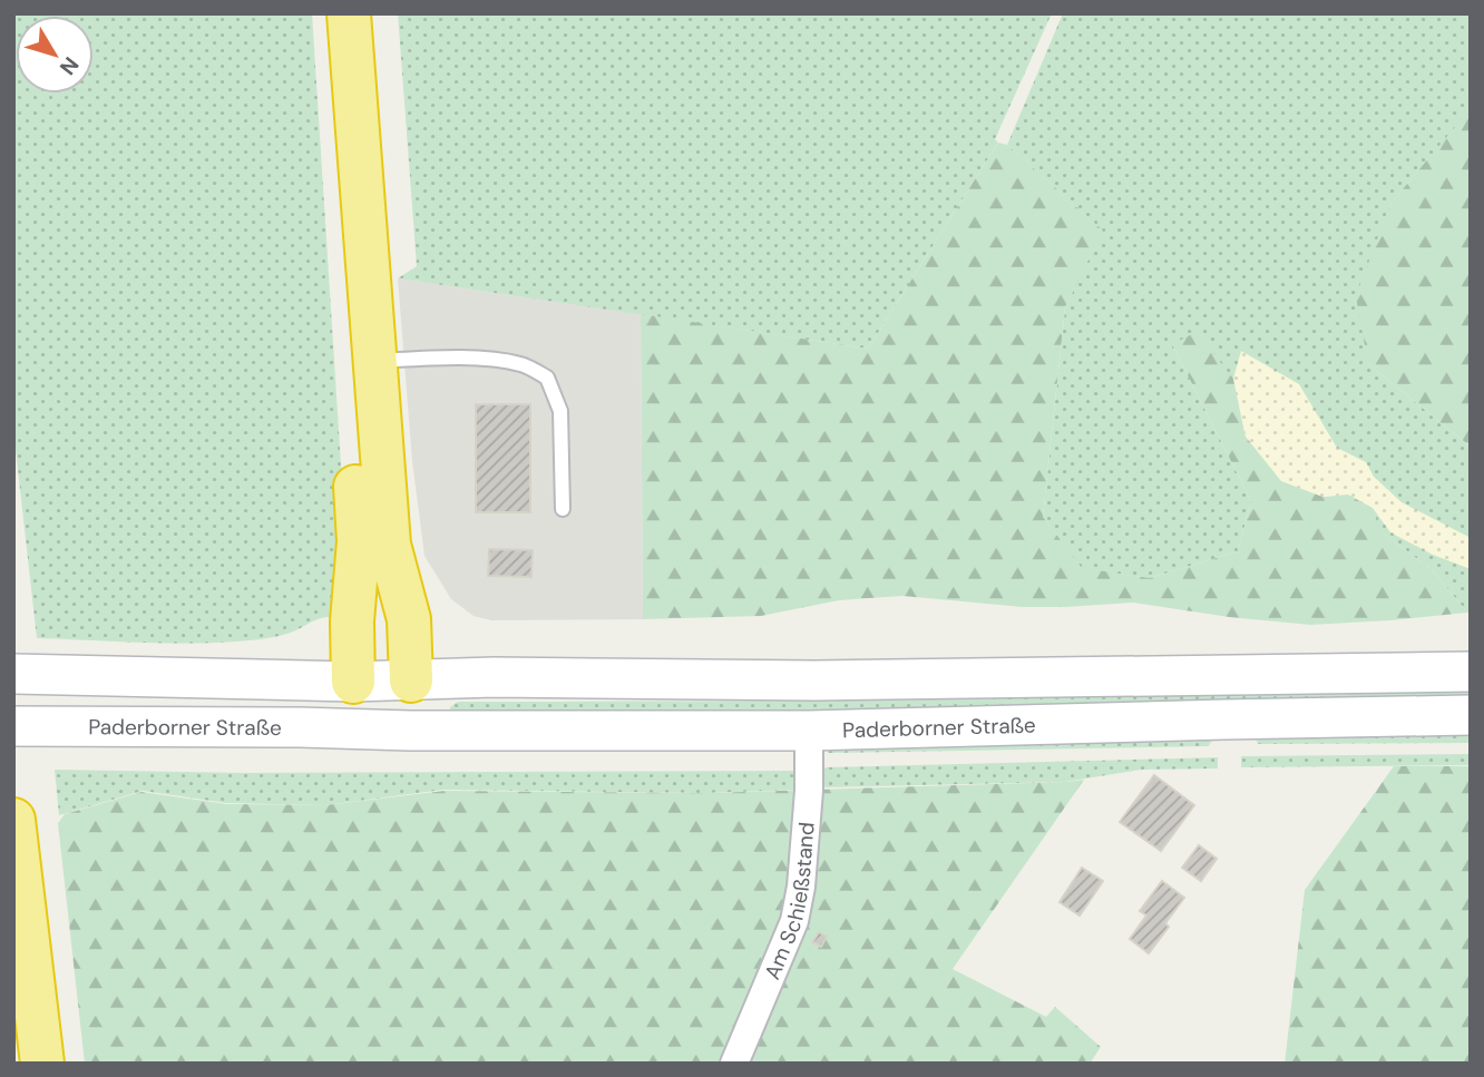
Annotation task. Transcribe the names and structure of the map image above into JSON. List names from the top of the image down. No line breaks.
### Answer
{"streets":{"main road":["Paderborner Straße"],"street":["Am Schießstand"]},"crossings":[["Paderborner Straße","Am Schießstand"]],"north":"bottom right"}
